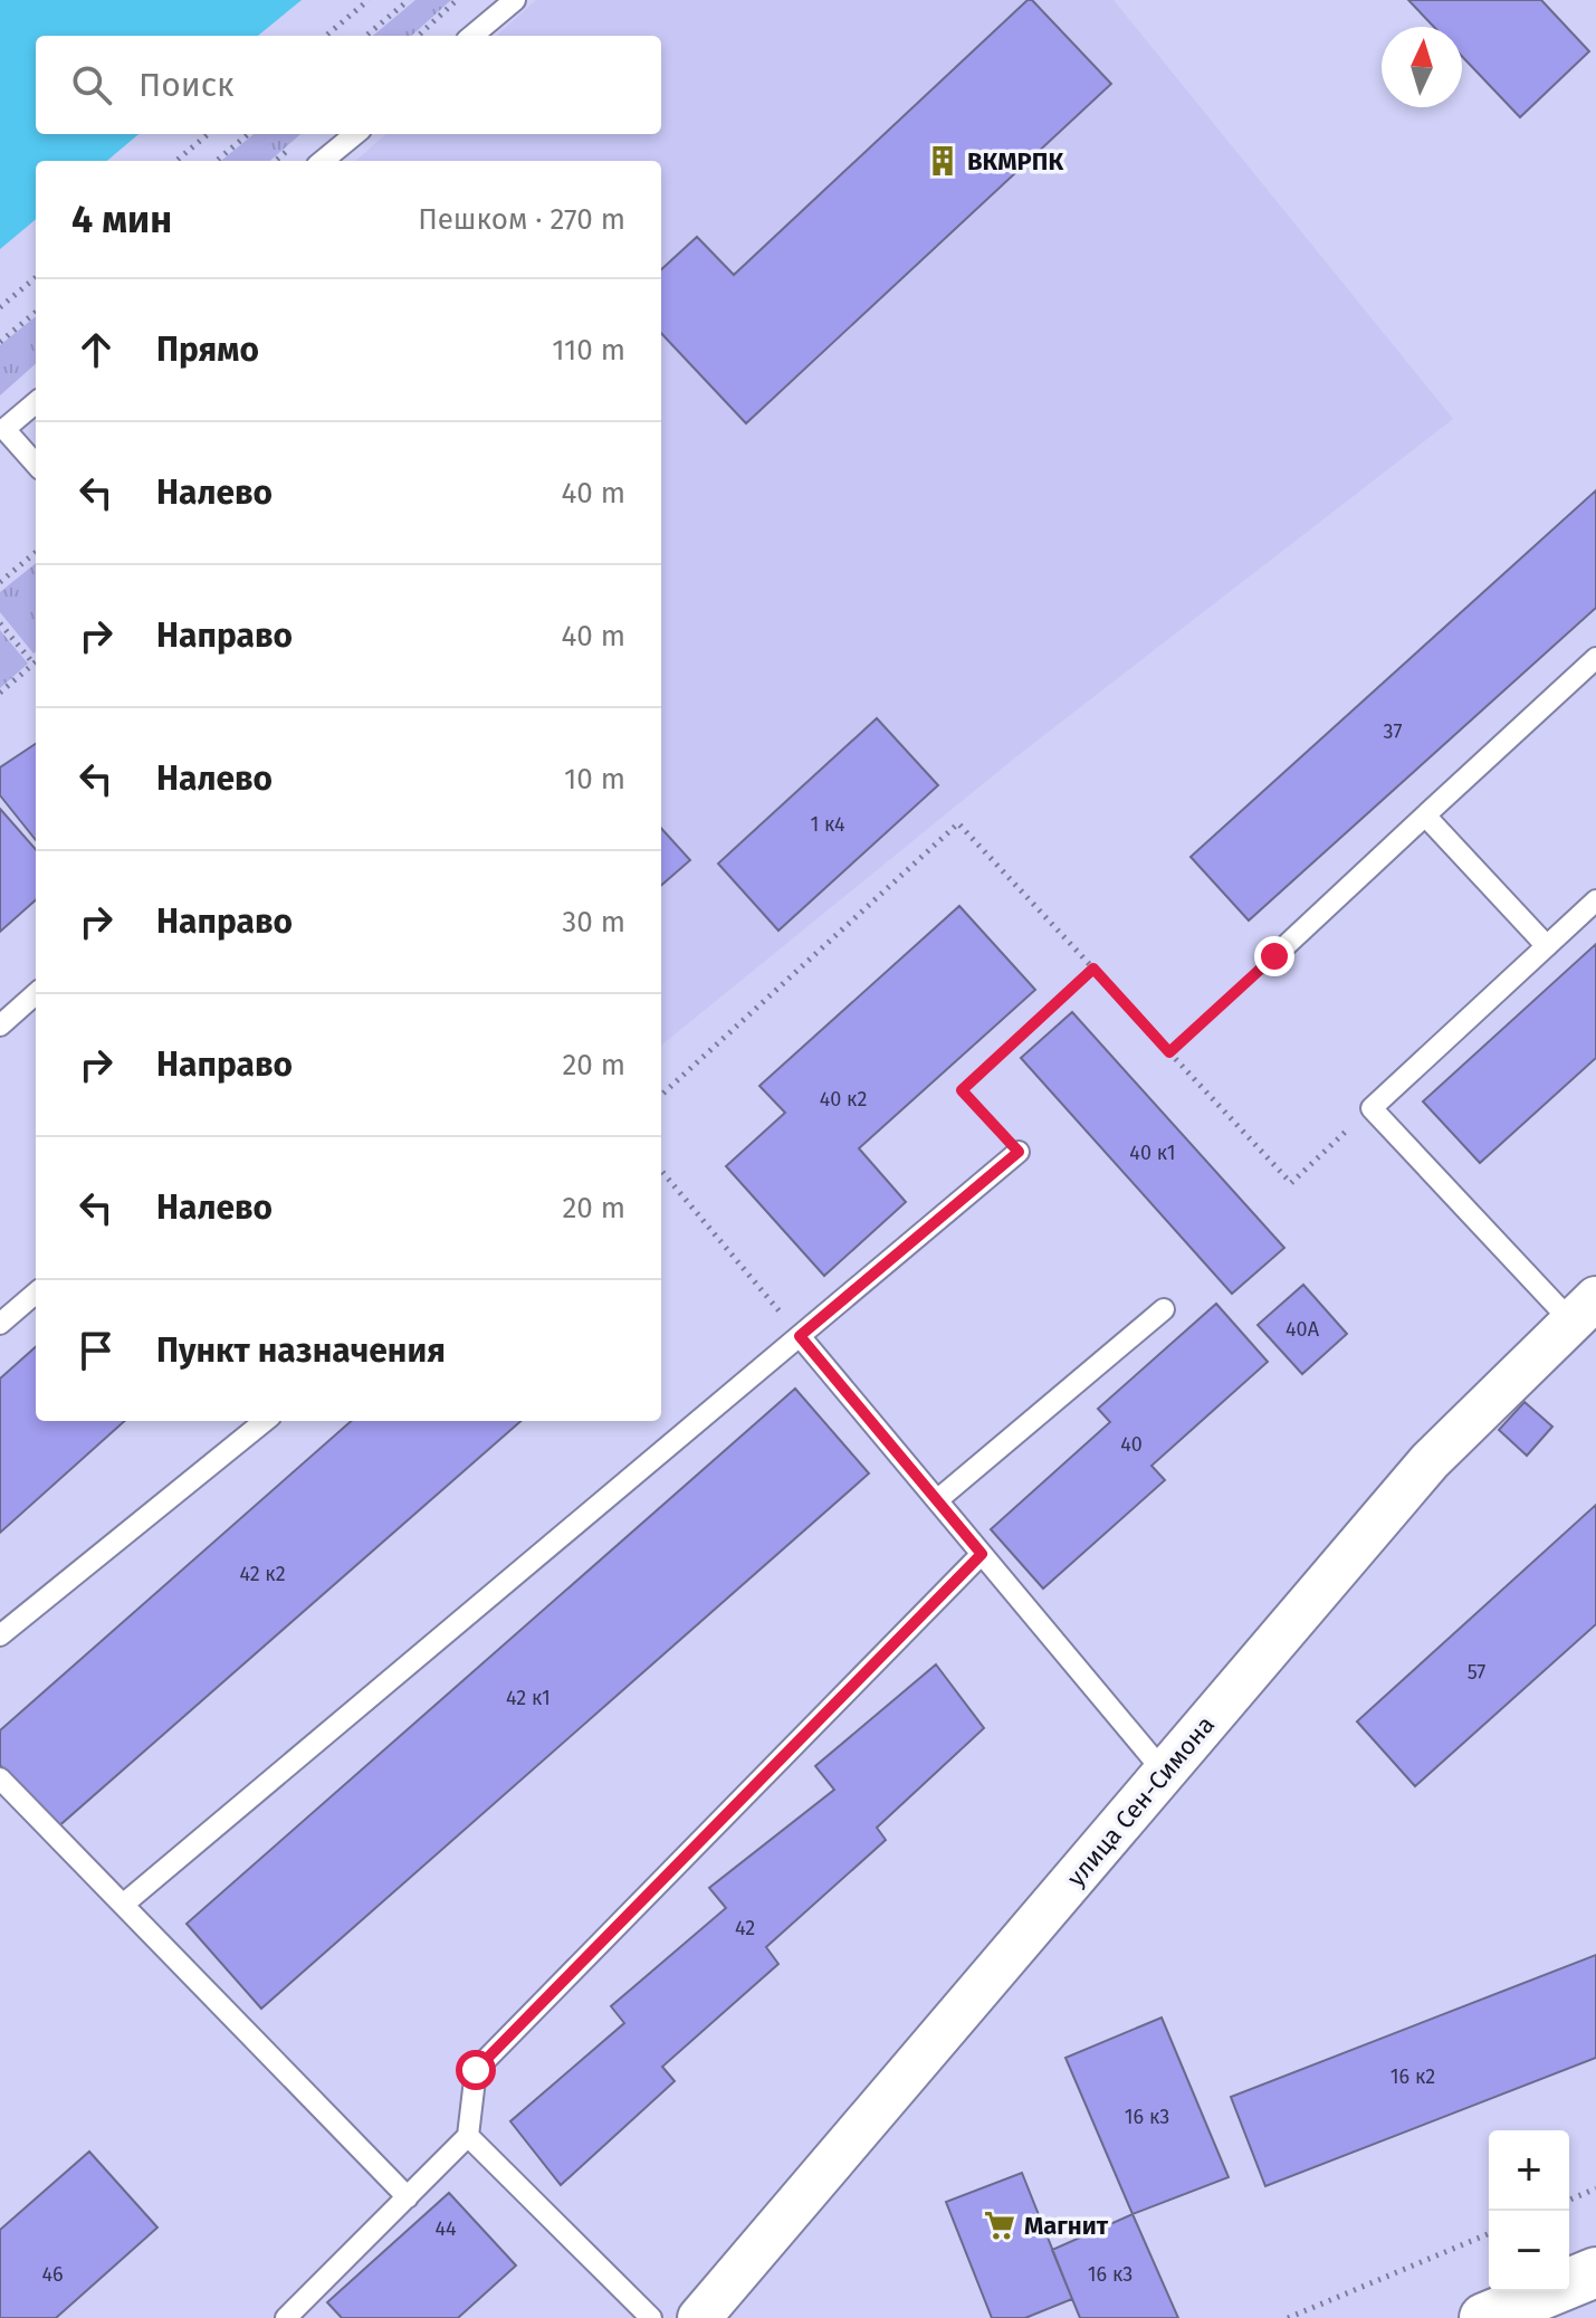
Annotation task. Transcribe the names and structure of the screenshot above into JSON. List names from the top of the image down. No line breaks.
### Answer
{"streets":{"street":["улица Сен-Симона"]},"places":{"building":["ВКМРПК"],"supermarket":["Магнит"]},"house_numbers":["37","1 к4","40 к2","40 к1","40А","40","42 к2","57","42 к1","42","16 к2","16 к3","44","46","16 к3"],"north":"top","page":{"search":"Поиск","heading":["4 мин","Пешком · 270 m"],"list":[["Прямо","110 m"],["Налево","40 m"],["Направо","40 m"],["Налево","10 m"],["Направо","30 m"],["Направо","20 m"],["Налево","20 m"],"Пункт назначения"],"map_buttons":["+","−"]}}
